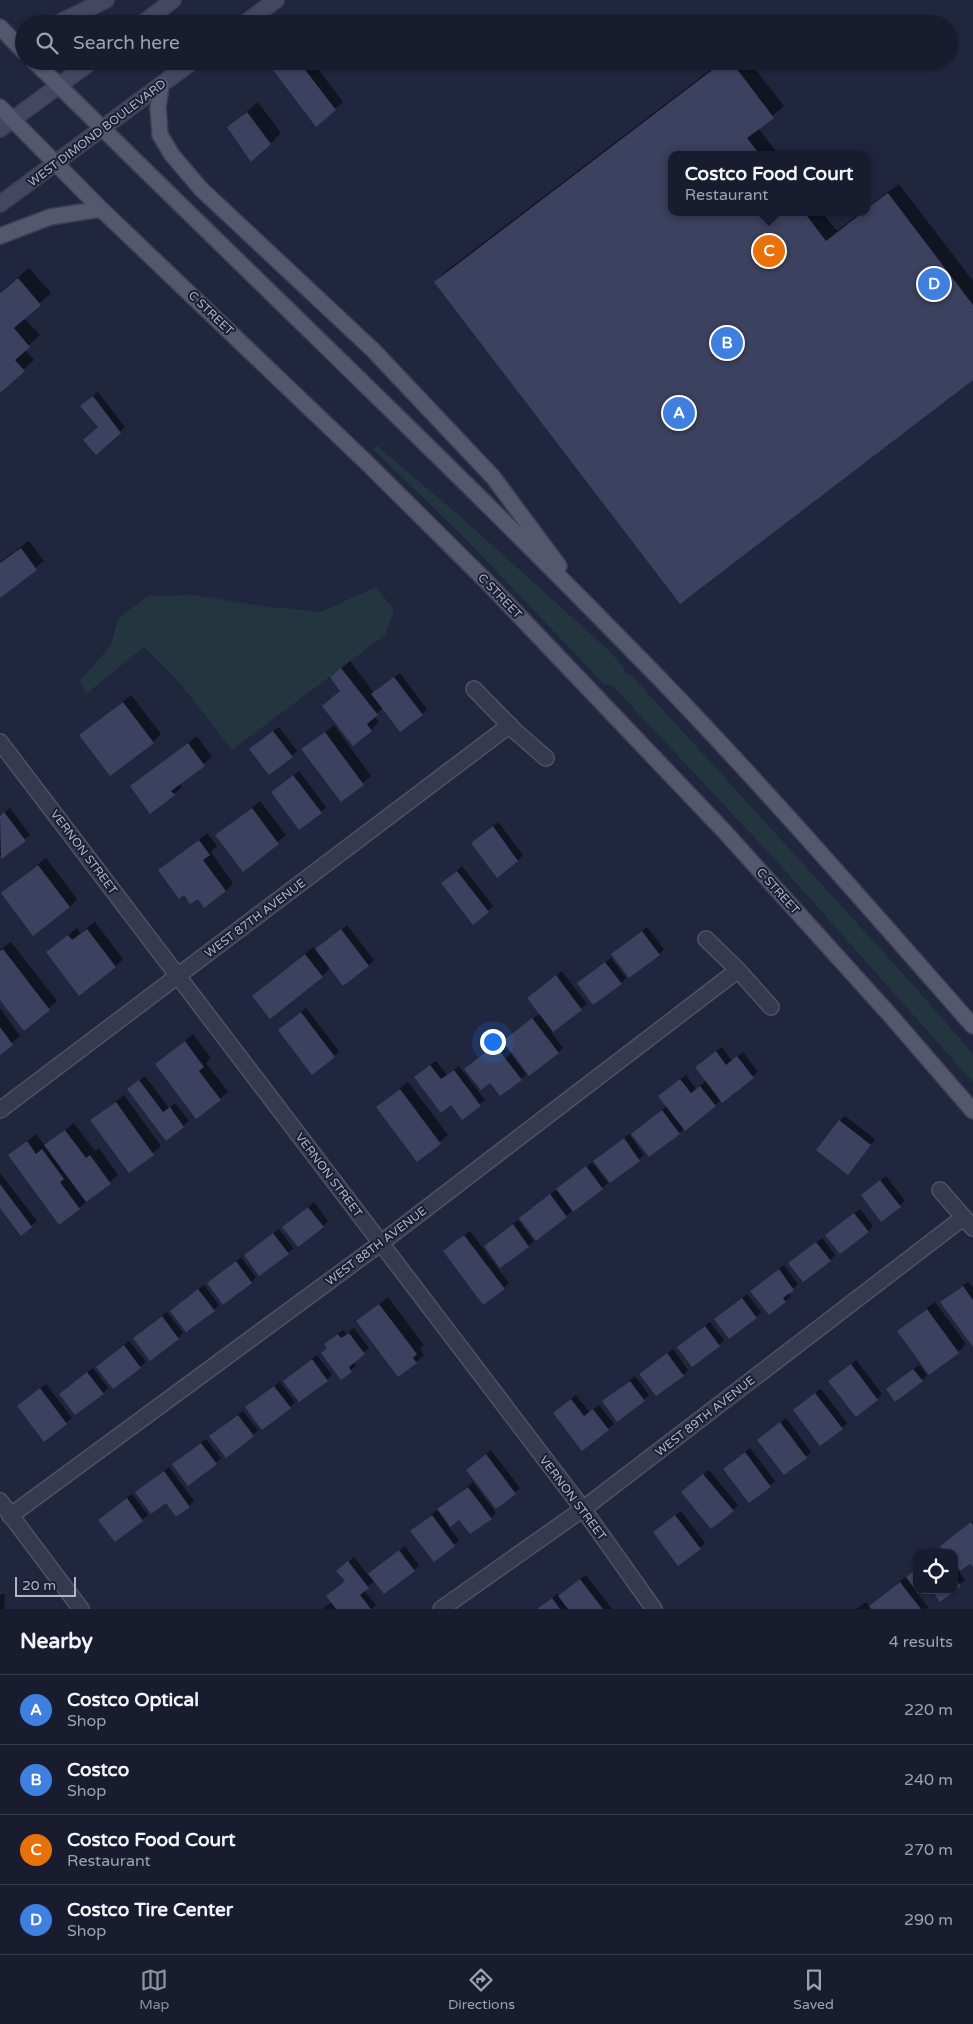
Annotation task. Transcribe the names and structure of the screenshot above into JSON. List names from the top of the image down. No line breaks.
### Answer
{"streets":{"main road":["WEST DIMOND BOULEVARD","C STREET"],"street":["VERNON STREET","WEST 87TH AVENUE","WEST 88TH AVENUE","WEST 89TH AVENUE"]},"crossings":[["WEST DIMOND BOULEVARD","C STREET"],["VERNON STREET","WEST 87TH AVENUE"],["VERNON STREET","WEST 88TH AVENUE"],["VERNON STREET","WEST 89TH AVENUE"]],"scale_bar":"20 m","page":{"search":"Search here","popup":["Costco Food Court","Restaurant"],"pins":["C","D","B","A"],"scale":"20 m","heading":["Nearby","4 results"],"list":[{"mark":"A","name":"Costco Optical","note":"Shop","value":"220 m"},{"mark":"B","name":"Costco","note":"Shop","value":"240 m"},{"mark":"C","name":"Costco Food Court","note":"Restaurant","value":"270 m"},{"mark":"D","name":"Costco Tire Center","note":"Shop","value":"290 m"}],"nav":["Map","Directions","Saved"]}}
